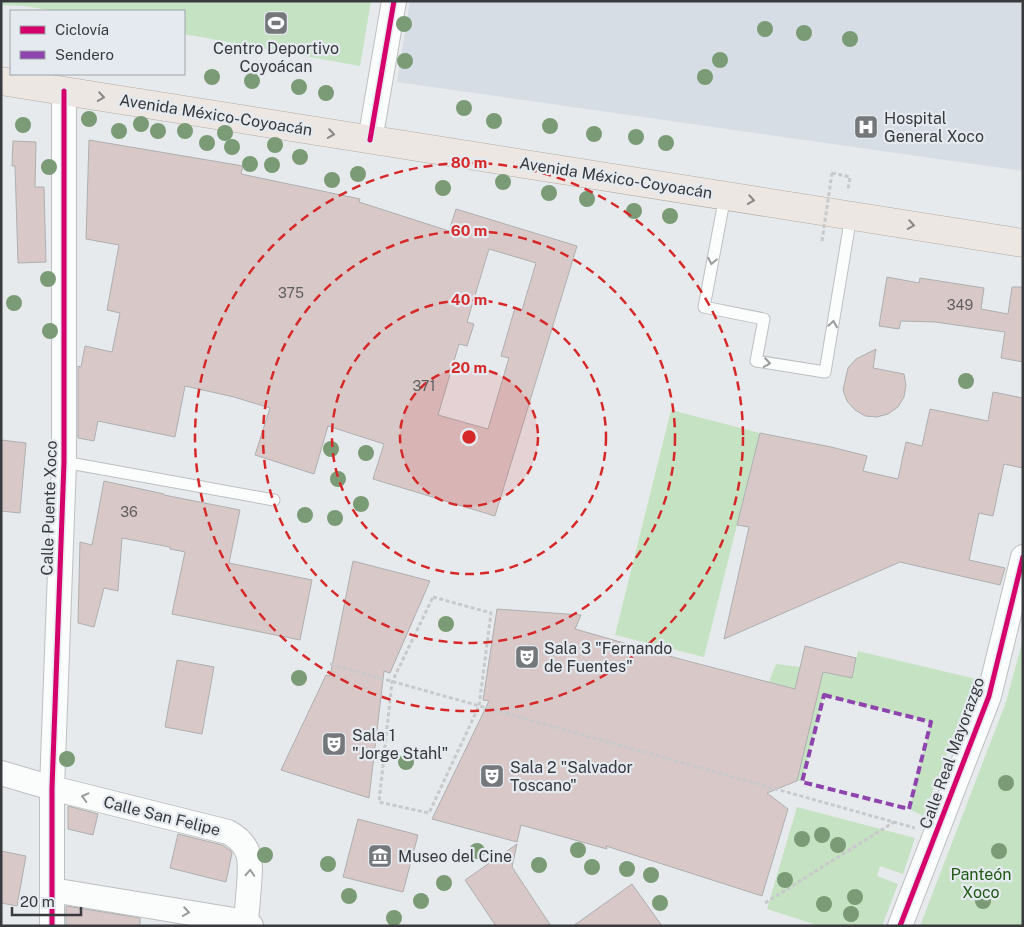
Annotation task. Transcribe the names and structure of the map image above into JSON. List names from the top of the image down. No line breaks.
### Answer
{"streets":{"main road":["Avenida México-Coyoacán"],"street":["Calle Puente Xoco","Calle Real Mayorazgo","Calle San Felipe"]},"crossings":[["Avenida México-Coyoacán","Calle Puente Xoco"],["Calle Puente Xoco","Calle San Felipe"]],"one_way":["Avenida México-Coyoacán"],"parks":["Panteón Xoco"],"places":{"sports":["Centro Deportivo Coyoácan"],"hospital":["Hospital General Xoco"],"theatre":["Sala 3 \"Fernando de Fuentes\"","Sala 1 \"Jorge Stahl\"","Sala 2 \"Salvador Toscano\""],"museum":["Museo del Cine"]},"house_numbers":["375","349","371","36"],"legend":["Ciclovía","Sendero"],"scale_bar":"20 m","rings":["80 m","60 m","40 m","20 m"]}
